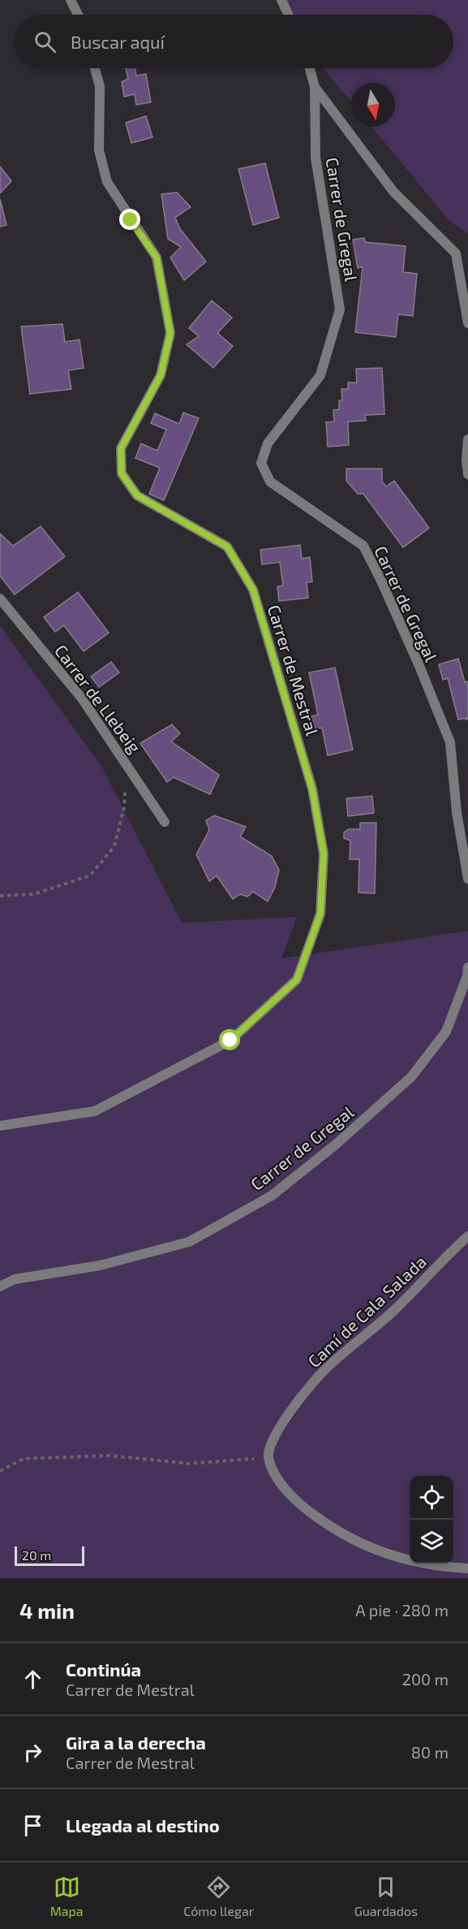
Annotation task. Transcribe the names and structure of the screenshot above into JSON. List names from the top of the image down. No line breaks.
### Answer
{"streets":{"street":["Carrer de Gregal","Carrer de Mestral","Carrer de Llebeig","Camí de Cala Salada"]},"scale_bar":"20 m","north":"bottom","page":{"search":"Buscar aquí","scale":"20 m","heading":["4 min","A pie · 280 m"],"list":[["Continúa","Carrer de Mestral","200 m"],["Gira a la derecha","Carrer de Mestral","80 m"],"Llegada al destino"],"nav":["Mapa","Cómo llegar","Guardados"]}}
